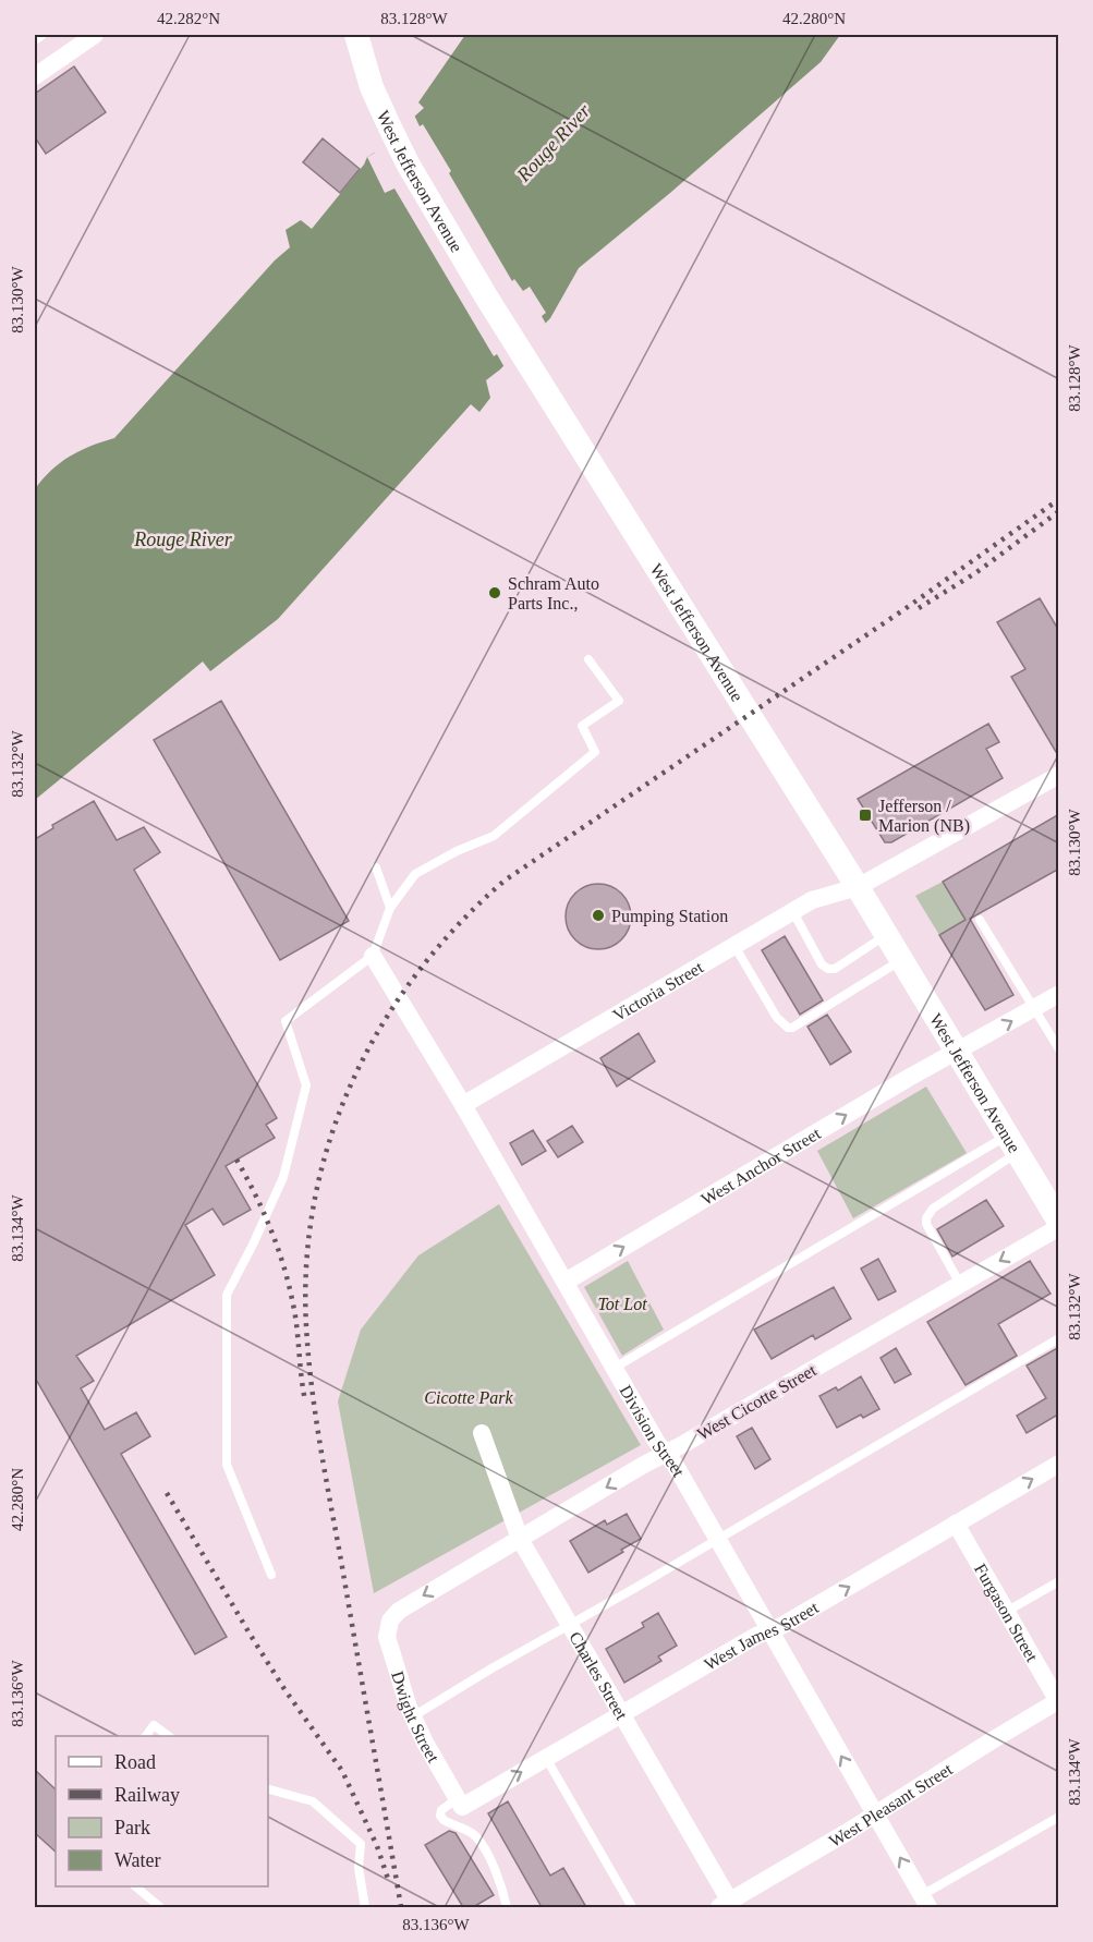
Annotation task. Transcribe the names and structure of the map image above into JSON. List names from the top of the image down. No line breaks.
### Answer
{"streets":{"main road":["West Jefferson Avenue"],"street":["Victoria Street","West Anchor Street","West Cicotte Street","Division Street","Furgason Street","West James Street","Charles Street","Dwight Street","West Pleasant Street"]},"crossings":[["West Jefferson Avenue","Victoria Street"],["West Jefferson Avenue","West Anchor Street"],["Victoria Street","Division Street"],["West Anchor Street","Division Street"],["West Cicotte Street","Division Street"],["West Cicotte Street","Charles Street"],["West Cicotte Street","Dwight Street"],["Division Street","West James Street"],["Division Street","West Pleasant Street"],["Furgason Street","West James Street"],["Furgason Street","West Pleasant Street"],["West James Street","Charles Street"],["West James Street","Dwight Street"],["Charles Street","West Pleasant Street"]],"one_way":["West Anchor Street","West Cicotte Street","West James Street"],"water":["Rouge River"],"parks":["Tot Lot","Cicotte Park"],"places":{"other":["Schram Auto Parts Inc.,","Pumping Station"],"transit":["Jefferson / Marion (NB)"]},"legend":["Road","Railway","Park","Water"],"coordinates":["42.282°N","83.128°W","42.280°N","83.130°W","83.132°W","83.134°W","83.136°W"]}
